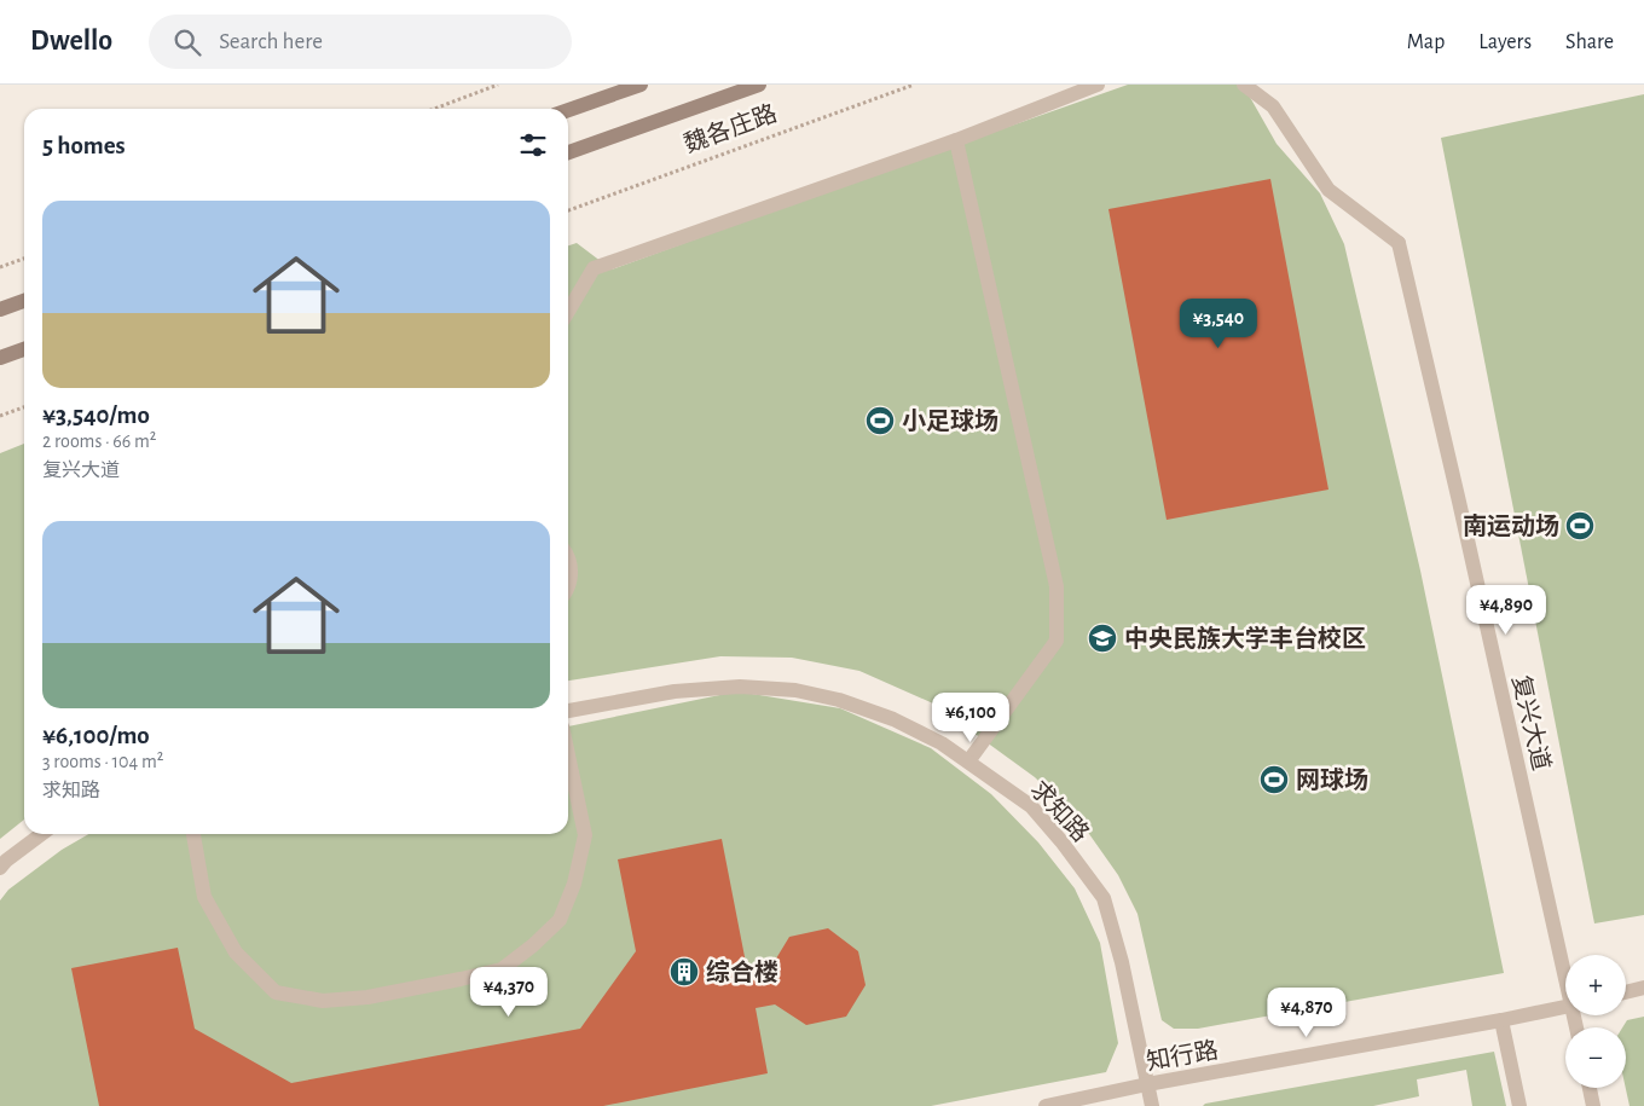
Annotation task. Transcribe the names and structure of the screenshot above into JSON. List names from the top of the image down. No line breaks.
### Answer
{"streets":{"main road":["魏各庄路"],"street":["复兴大道","求知路","知行路"]},"crossings":[["求知路","知行路"]],"places":{"sports":["小足球场","南运动场","网球场"],"school or university":["中央民族大学丰台校区"],"building":["综合楼"]},"page":{"header":"Dwello","search":"Search here","nav":["Map","Layers","Share"],"heading":"5 homes","list":[{"name":"¥3,540/mo","note":"2 rooms · 66 m² · 复兴大道"},{"name":"¥6,100/mo","note":"3 rooms · 104 m² · 求知路"}],"price":["¥3,540","¥4,890","¥6,100","¥4,370","¥4,870"],"map_buttons":["+","−"]}}
